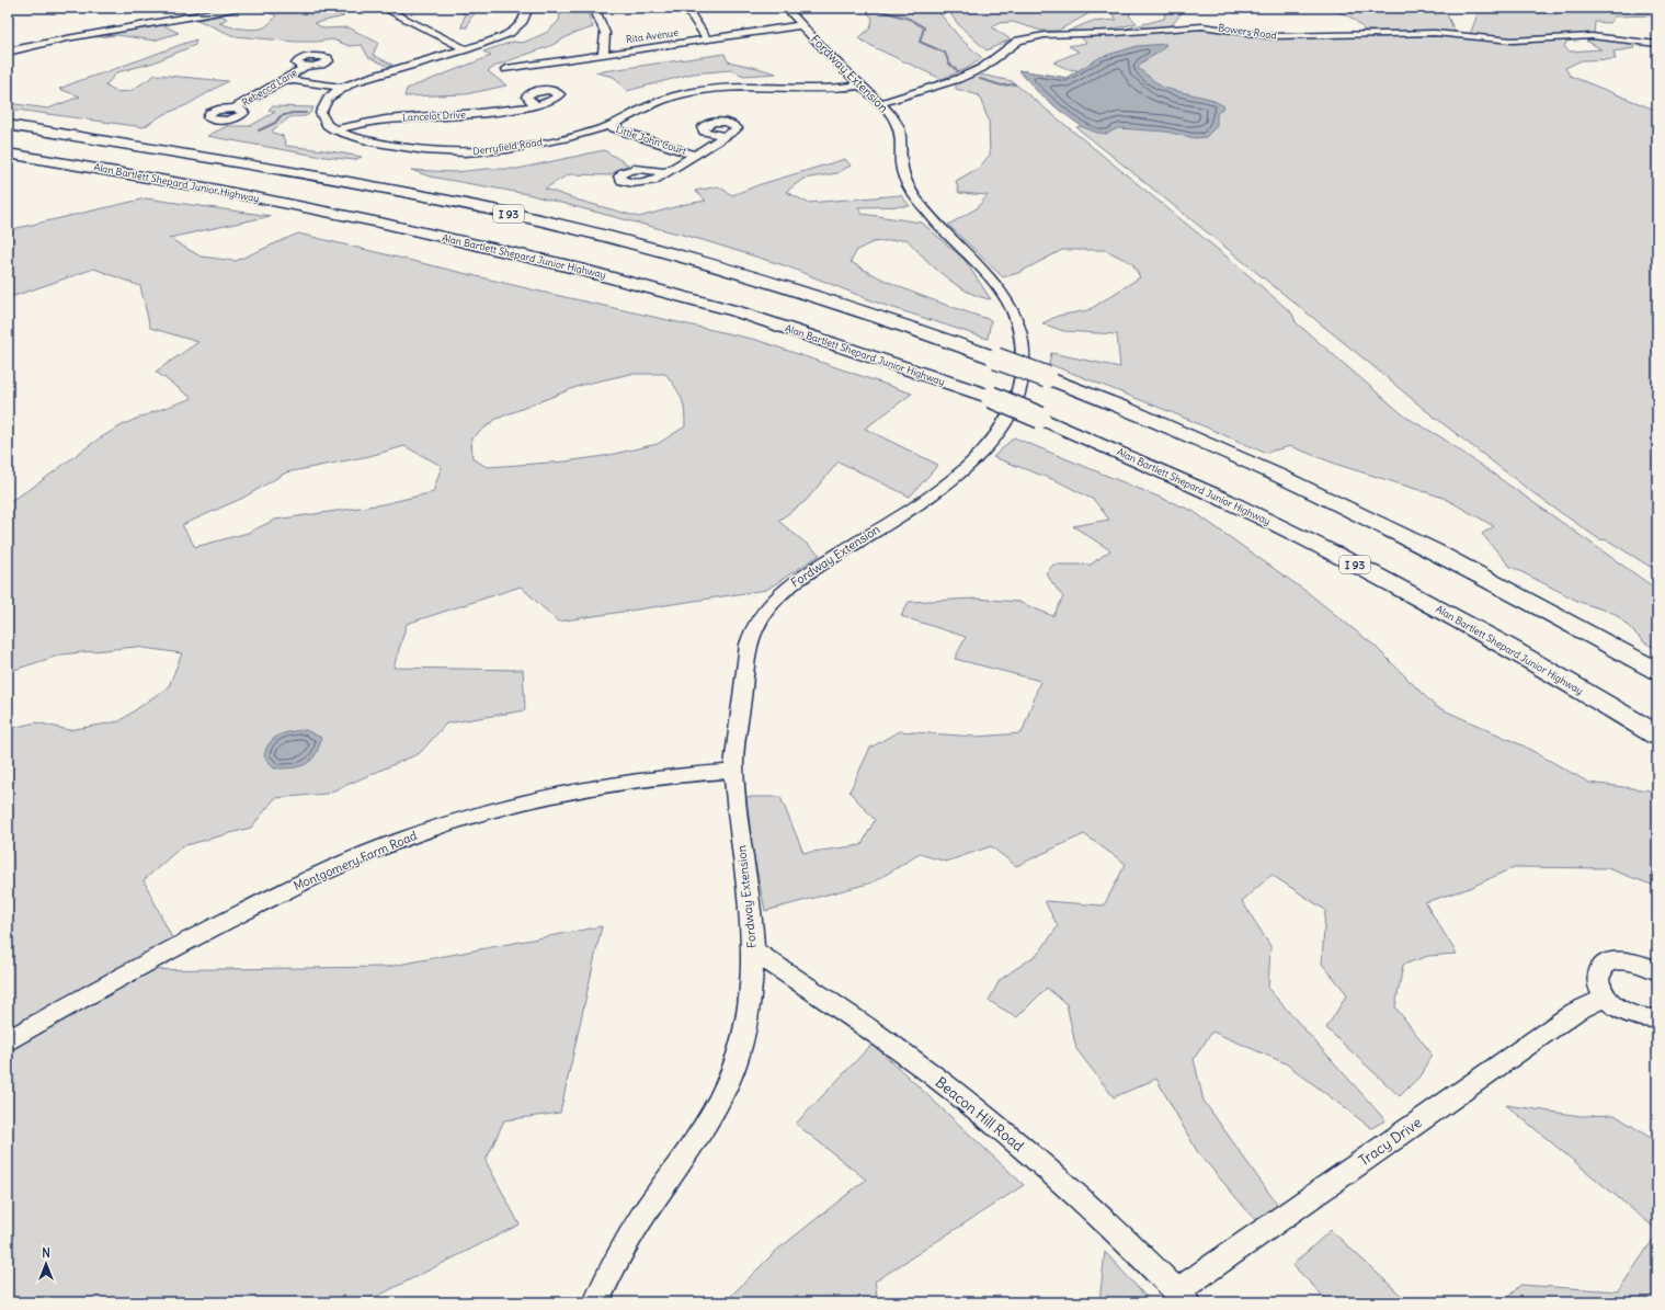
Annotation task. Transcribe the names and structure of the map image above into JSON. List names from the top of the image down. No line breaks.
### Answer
{"streets":{"highway":["Alan Bartlett Shepard Junior Highway","I 93"],"street":["Bowers Road","Rita Avenue","Fordway Extension","Rebecca Lane","Lancelot Drive","Little John Court","Derryfield Road","Montgomery Farm Road","Beacon Hill Road","Tracy Drive"]},"crossings":[["Bowers Road","Fordway Extension"],["Rita Avenue","Fordway Extension"],["Fordway Extension","Derryfield Road"],["Fordway Extension","Montgomery Farm Road"],["Fordway Extension","Beacon Hill Road"],["Lancelot Drive","Derryfield Road"],["Little John Court","Derryfield Road"],["Beacon Hill Road","Tracy Drive"]],"north":"top"}
